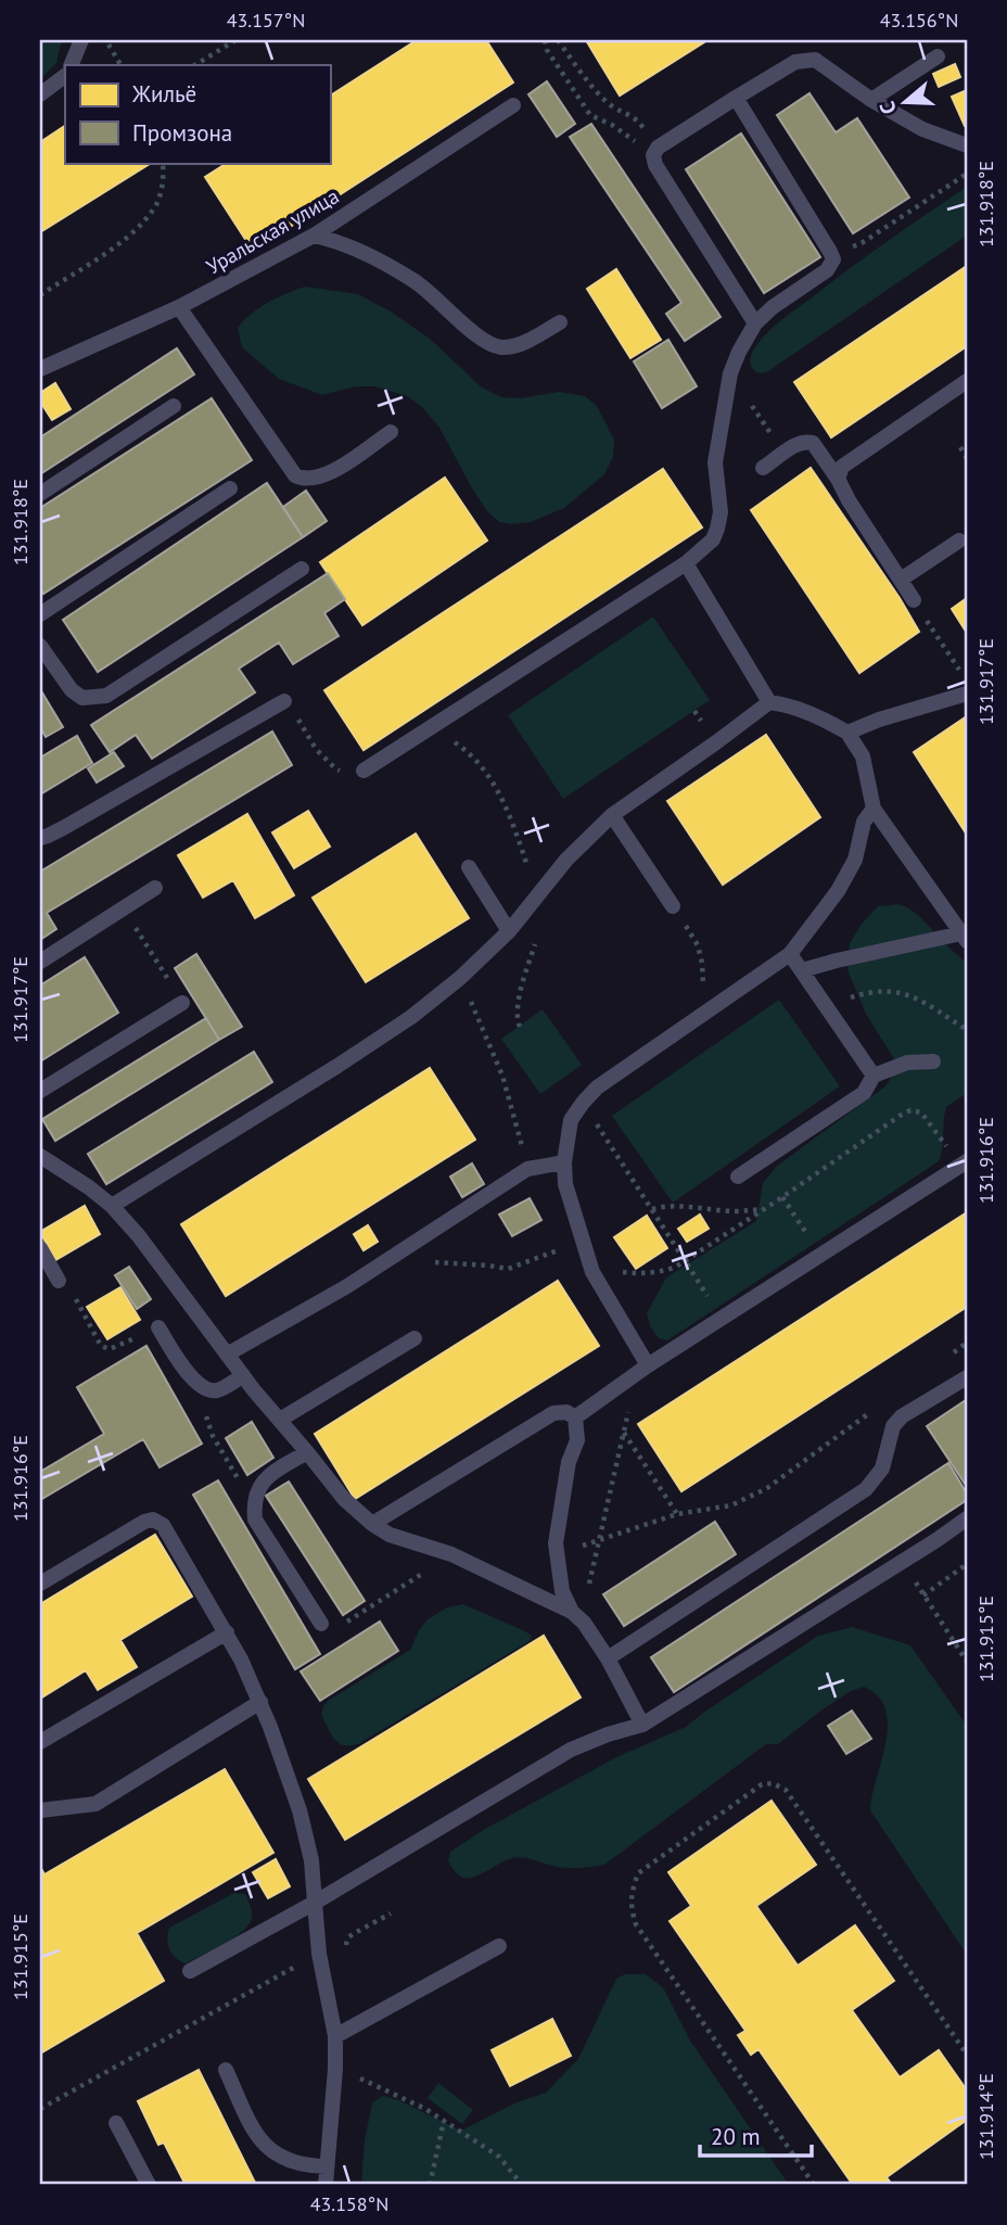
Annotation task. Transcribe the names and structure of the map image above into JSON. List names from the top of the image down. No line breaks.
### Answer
{"streets":{"lane":["Уральская улица"]},"legend":["Жильё","Промзона"],"scale_bar":"20 m","north":"left","coordinates":["43.157°N","43.156°N","131.918°E","131.917°E","131.916°E","131.915°E","131.914°E","43.158°N"]}
